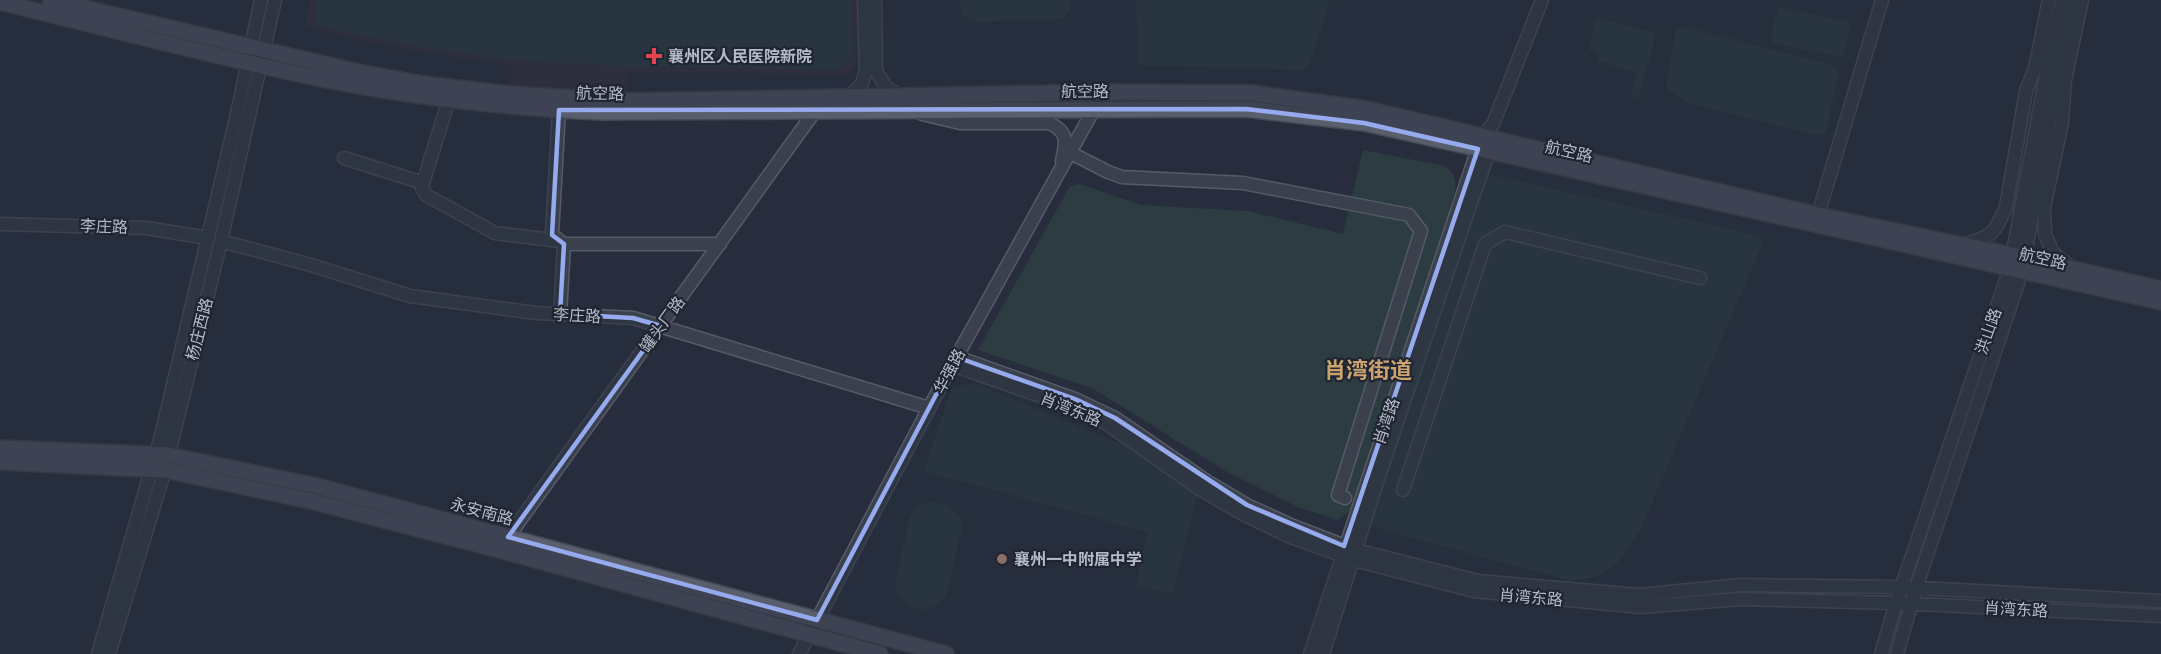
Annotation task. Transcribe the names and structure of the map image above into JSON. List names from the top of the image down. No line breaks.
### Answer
{"streets":{"main road":["航空路","永安南路"],"street":["李庄路","罐头厂路","杨庄西路","洪山路","华强路","肖湾东路","肖湾路"]},"crossings":[["航空路","罐头厂路"],["航空路","杨庄西路"],["航空路","洪山路"],["航空路","华强路"],["航空路","肖湾路"],["李庄路","罐头厂路"],["李庄路","杨庄西路"],["李庄路","华强路"],["罐头厂路","永安南路"],["杨庄西路","永安南路"],["洪山路","肖湾东路"],["华强路","肖湾东路"],["华强路","永安南路"],["肖湾东路","肖湾路"]],"districts":["肖湾街道"],"places":{"health":["襄州区人民医院新院"],"other":["襄州一中附属中学"]}}
